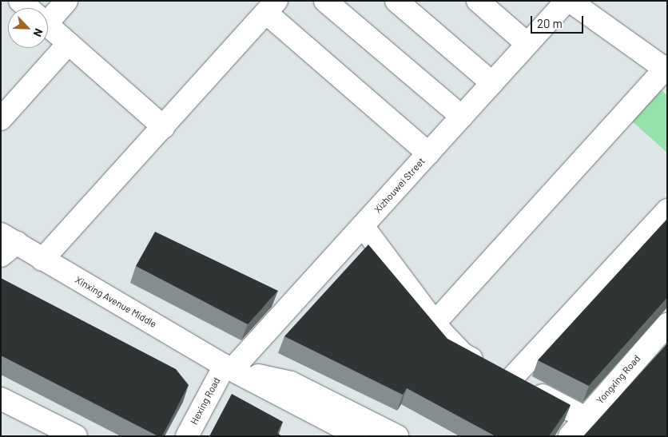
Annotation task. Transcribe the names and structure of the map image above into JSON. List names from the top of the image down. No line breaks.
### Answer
{"streets":{"street":["Xizhouwei Street","Xinxing Avenue Middle","Yongxing Road","Hexing Road"]},"crossings":[["Xizhouwei Street","Xinxing Avenue Middle"],["Xizhouwei Street","Hexing Road"],["Xinxing Avenue Middle","Hexing Road"]],"scale_bar":"20 m","north":"bottom right"}
